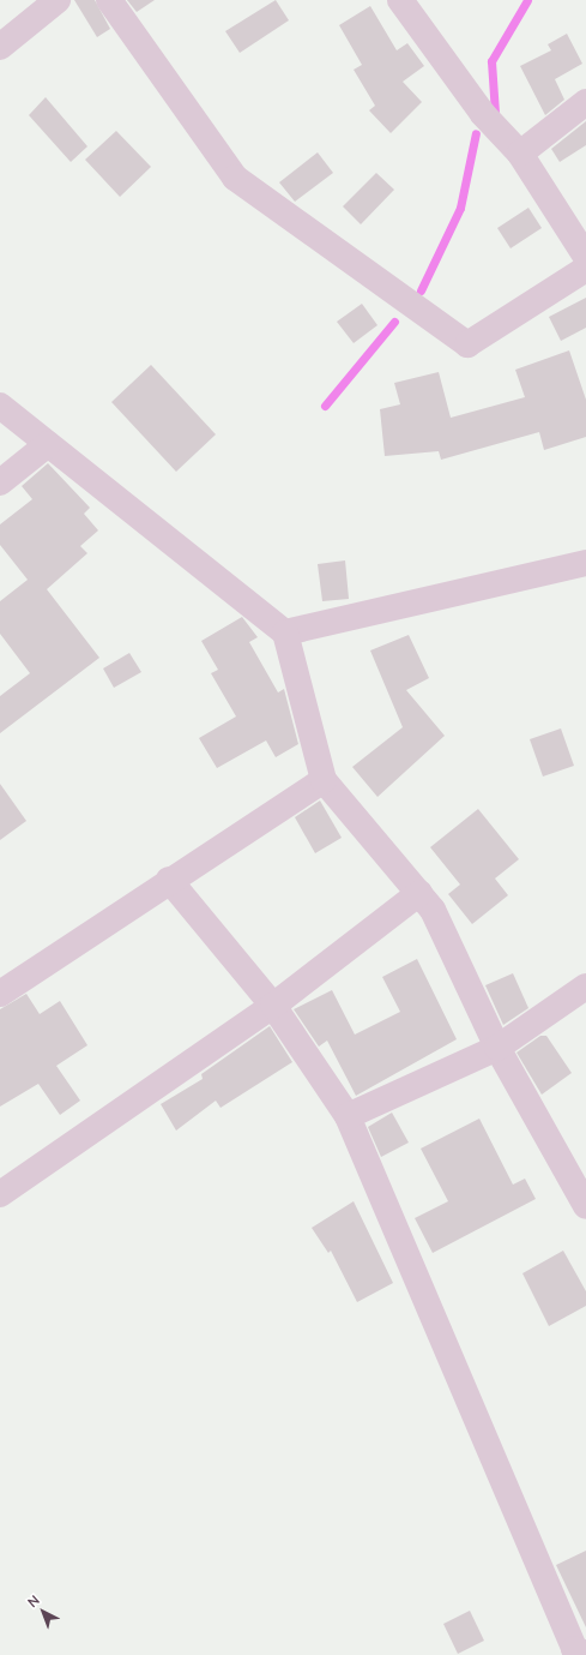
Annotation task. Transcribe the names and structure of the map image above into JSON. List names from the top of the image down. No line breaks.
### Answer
{"north":"top left"}
